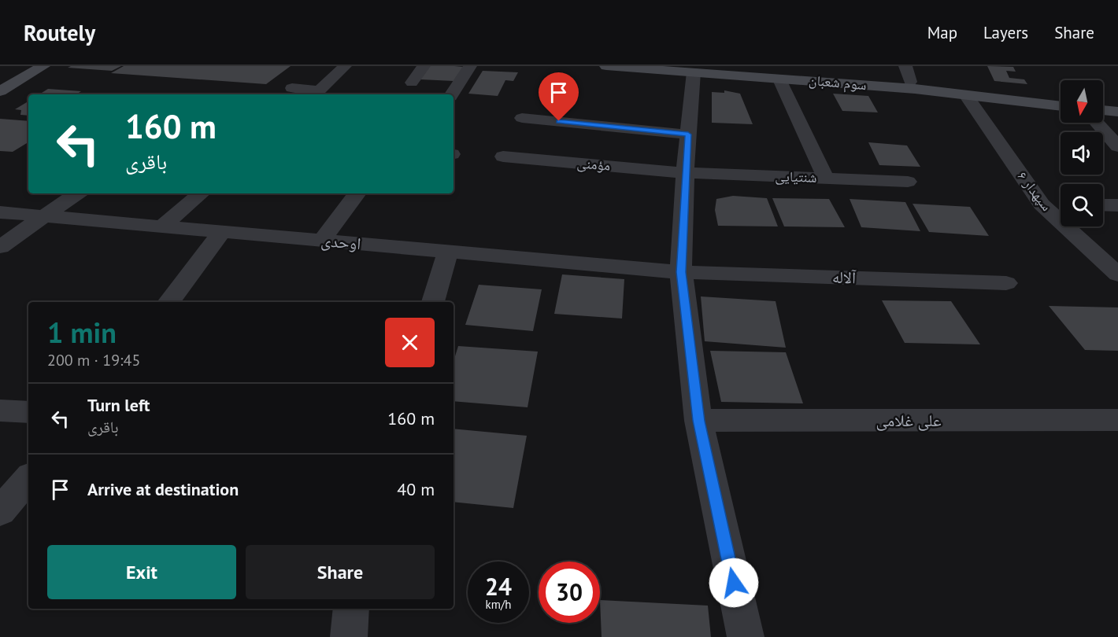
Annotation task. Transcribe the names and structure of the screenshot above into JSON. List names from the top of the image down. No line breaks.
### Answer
{"streets":{"street":["سوم شعبان","مؤمنی","شنتیایی","سپهدار ۶","اوحدی","آلاله","علی غلامی"]},"crossings":[["سوم شعبان","سپهدار ۶"],["مؤمنی","شنتیایی"],["اوحدی","آلاله"]],"north":"bottom","page":{"header":"Routely","nav":["Map","Layers","Share"],"turn":["160 m","باقری"],"heading":["1 min","200 m · 19:45"],"list":[{"name":"Turn left","note":"باقری","value":"160 m"},{"name":"Arrive at destination","value":"40 m"}],"buttons":["Exit","Share"],"speed":"24 km/h","limit":"30"}}
